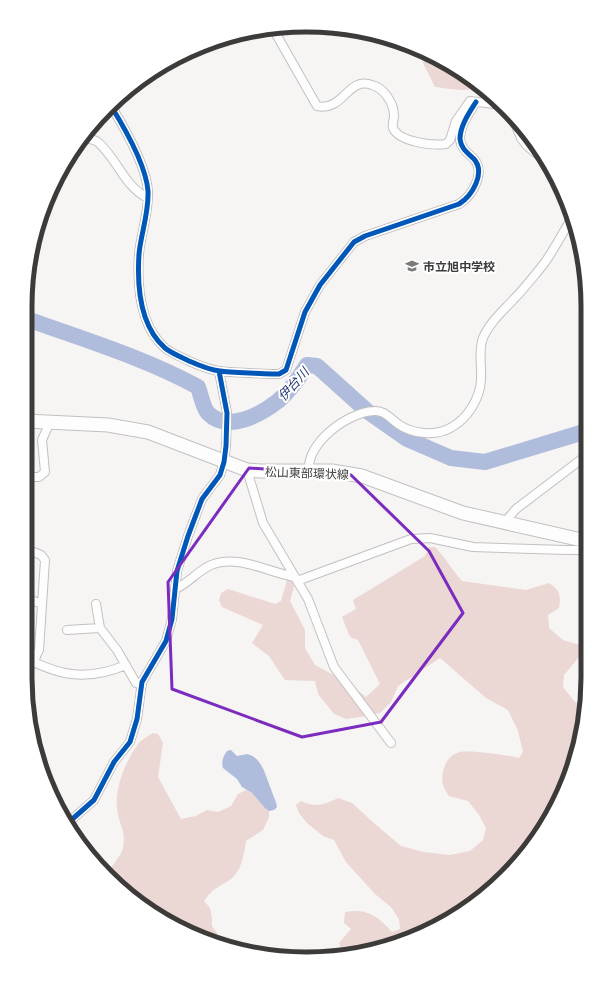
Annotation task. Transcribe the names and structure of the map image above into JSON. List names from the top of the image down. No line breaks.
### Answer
{"streets":{"main road":["松山東部環状線"]},"water":["伊台川"],"places":{"school or university":["市立旭中学校"]}}
